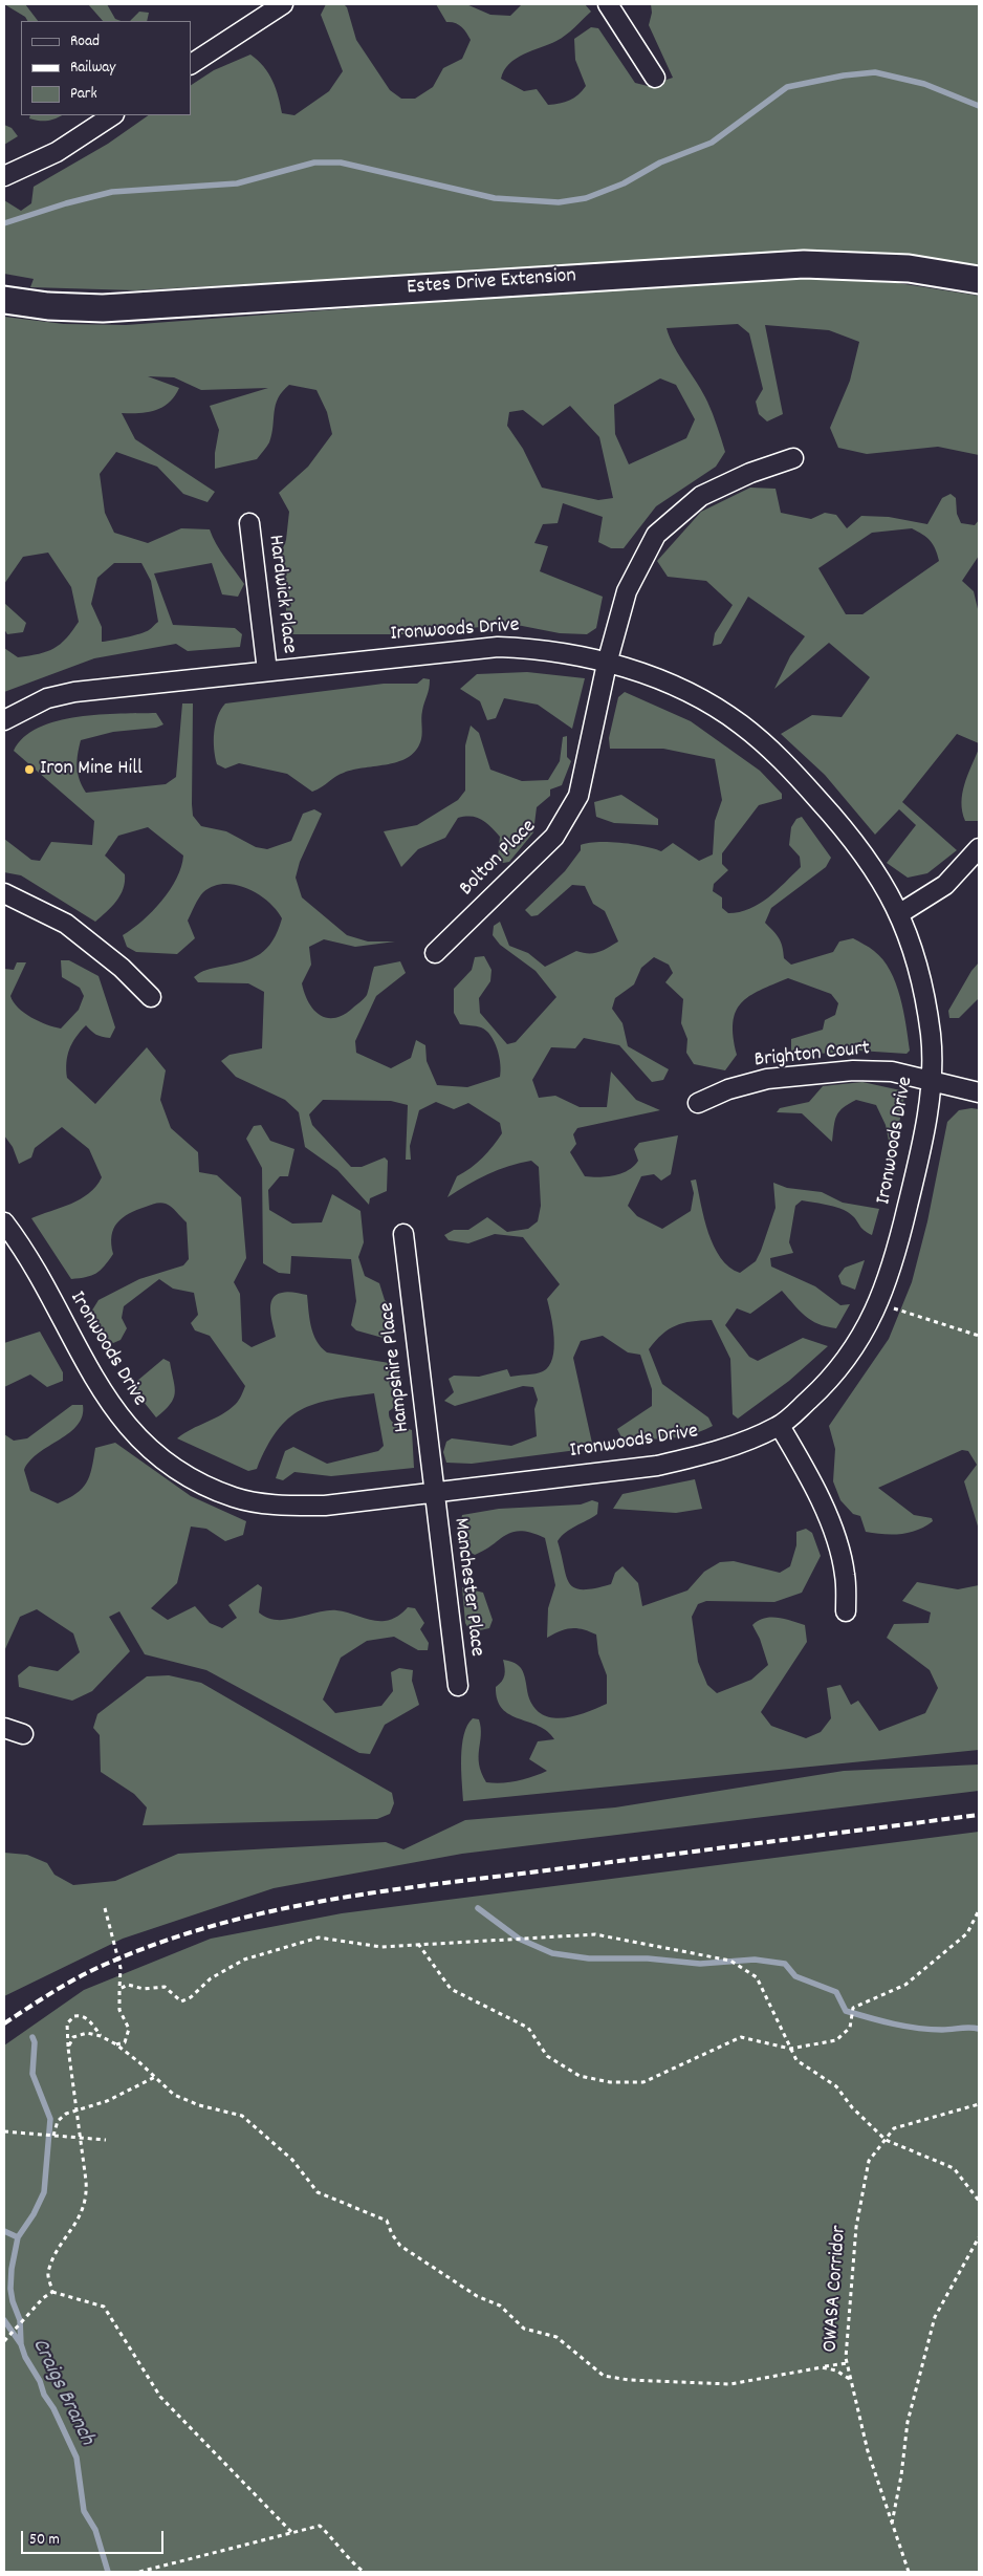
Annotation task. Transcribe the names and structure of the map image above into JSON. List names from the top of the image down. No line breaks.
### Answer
{"streets":{"main road":["Estes Drive Extension"],"street":["Hardwick Place","Ironwoods Drive","Bolton Place","Brighton Court","Hampshire Place","Manchester Place"],"path":["OWASA Corridor"]},"crossings":[["Hardwick Place","Ironwoods Drive"],["Ironwoods Drive","Bolton Place"],["Ironwoods Drive","Brighton Court"],["Ironwoods Drive","Hampshire Place"],["Ironwoods Drive","Manchester Place"],["Hampshire Place","Manchester Place"]],"water":["Craigs Branch"],"places":["Iron Mine Hill"],"legend":["Road","Railway","Park"],"scale_bar":"50 m"}
